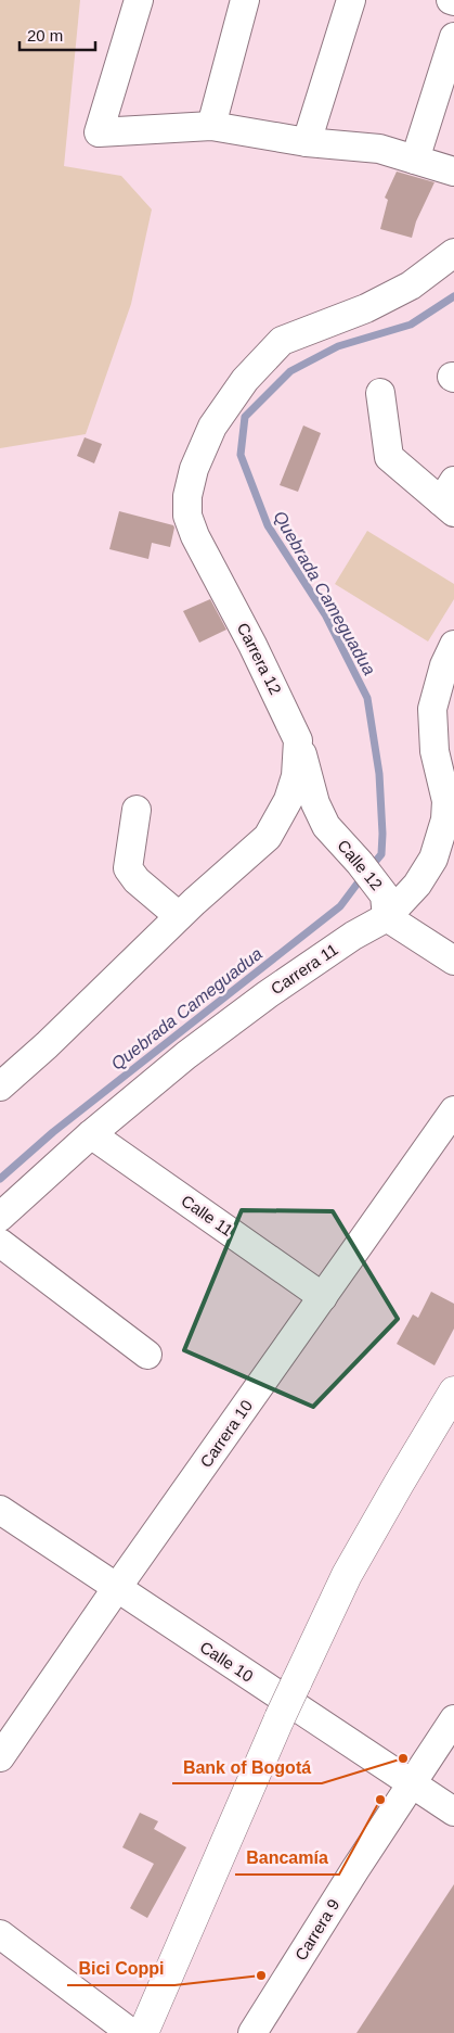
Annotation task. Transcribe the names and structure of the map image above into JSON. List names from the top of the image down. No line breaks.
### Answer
{"streets":{"street":["Carrera 12","Calle 12","Carrera 11","Calle 11","Carrera 10","Calle 10","Carrera 9"]},"crossings":[["Carrera 12","Calle 12"],["Calle 12","Carrera 11"],["Carrera 11","Calle 11"],["Calle 11","Carrera 10"],["Carrera 10","Calle 10"],["Calle 10","Carrera 9"]],"water":["Quebrada Cameguadua"],"places":["Bank of Bogotá","Bancamía","Bici Coppi"],"scale_bar":"20 m"}
